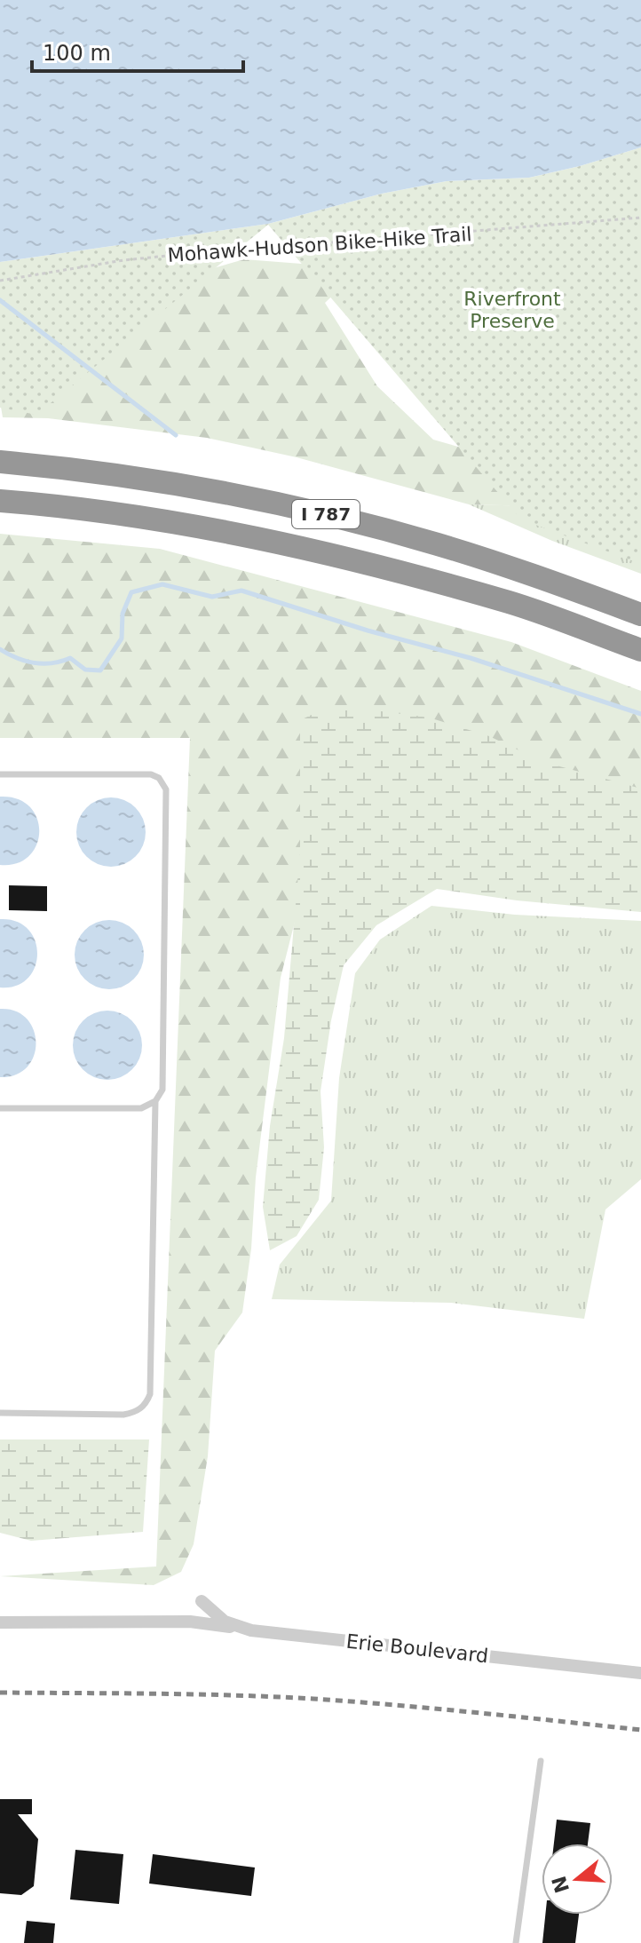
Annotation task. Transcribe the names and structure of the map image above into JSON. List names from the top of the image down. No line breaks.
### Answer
{"streets":{"highway":["I 787"],"street":["Erie Boulevard"],"path":["Mohawk-Hudson Bike-Hike Trail"]},"parks":["Riverfront Preserve"],"scale_bar":"100 m","north":"left"}
